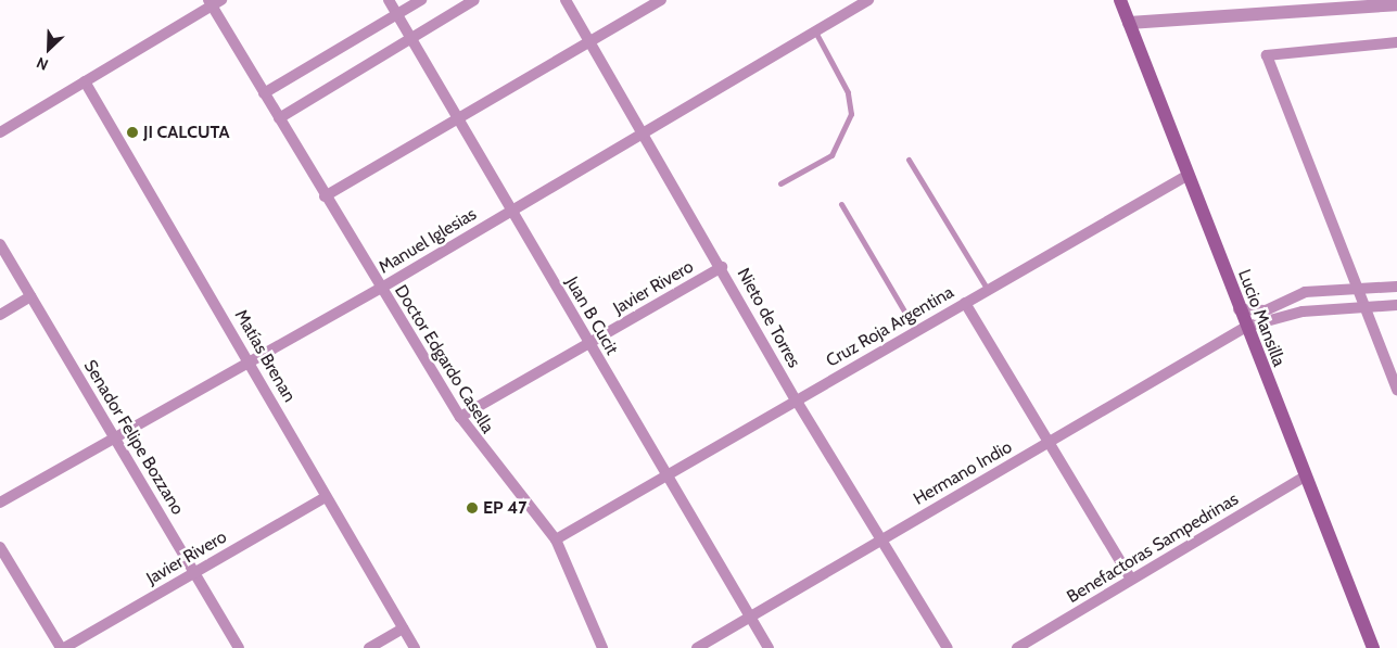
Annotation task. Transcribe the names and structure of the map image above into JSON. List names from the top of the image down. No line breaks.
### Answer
{"streets":{"main road":["Lucio Mansilla"],"street":["Manuel Iglesias","Javier Rivero","Juan B Cucit","Nieto de Torres","Cruz Roja Argentina","Matías Brenan","Doctor Edgardo Casella","Senador Felipe Bozzano","Hermano Indio","Benefactoras Sampedrinas"]},"crossings":[["Manuel Iglesias","Juan B Cucit"],["Manuel Iglesias","Nieto de Torres"],["Manuel Iglesias","Matías Brenan"],["Manuel Iglesias","Doctor Edgardo Casella"],["Manuel Iglesias","Senador Felipe Bozzano"],["Javier Rivero","Juan B Cucit"],["Javier Rivero","Nieto de Torres"],["Javier Rivero","Matías Brenan"],["Javier Rivero","Doctor Edgardo Casella"],["Javier Rivero","Senador Felipe Bozzano"],["Juan B Cucit","Cruz Roja Argentina"],["Juan B Cucit","Hermano Indio"],["Nieto de Torres","Cruz Roja Argentina"],["Nieto de Torres","Hermano Indio"],["Lucio Mansilla","Cruz Roja Argentina"],["Lucio Mansilla","Hermano Indio"],["Lucio Mansilla","Benefactoras Sampedrinas"],["Cruz Roja Argentina","Doctor Edgardo Casella"]],"places":["JI CALCUTA","EP 47"],"north":"bottom left"}
